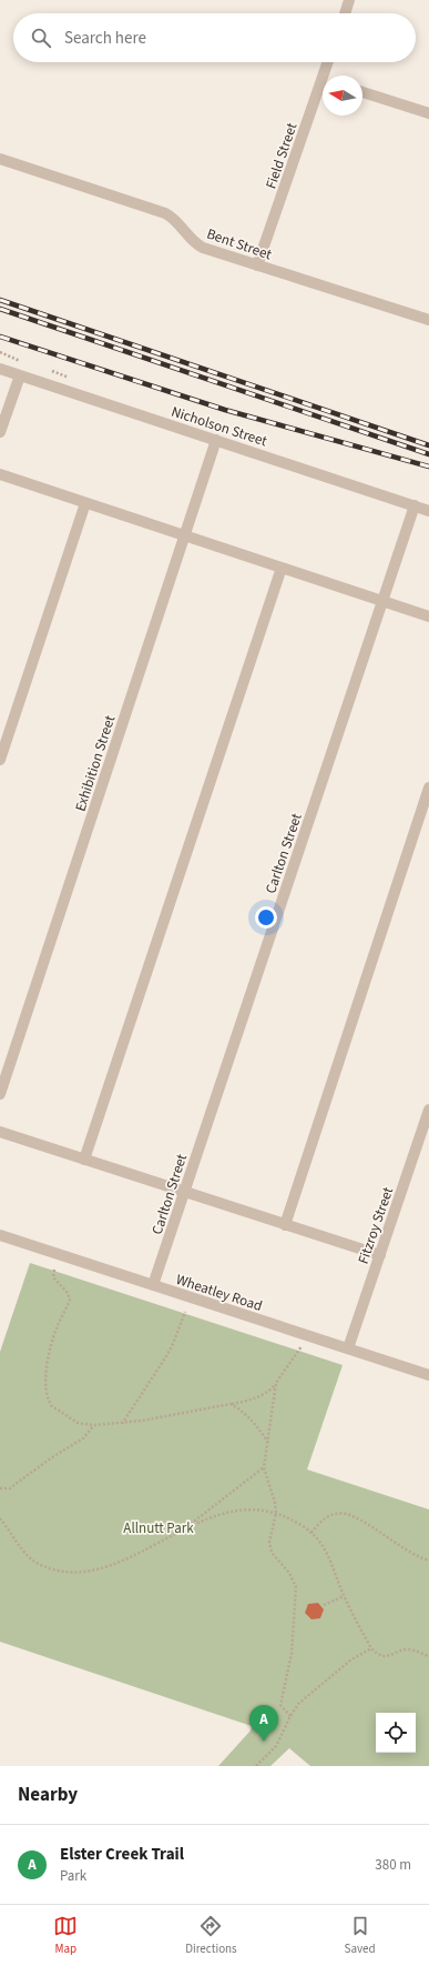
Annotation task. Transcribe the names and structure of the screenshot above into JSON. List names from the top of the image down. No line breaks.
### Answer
{"streets":{"street":["Field Street","Bent Street","Nicholson Street","Exhibition Street","Carlton Street","Fitzroy Street","Wheatley Road"]},"crossings":[["Field Street","Bent Street"],["Nicholson Street","Exhibition Street"],["Nicholson Street","Carlton Street"],["Carlton Street","Wheatley Road"],["Fitzroy Street","Wheatley Road"]],"parks":["Allnutt Park"],"north":"left","page":{"search":"Search here","pins":"A","heading":"Nearby","list":[{"mark":"A","name":"Elster Creek Trail","note":"Park","value":"380 m"}],"nav":["Map","Directions","Saved"]}}
